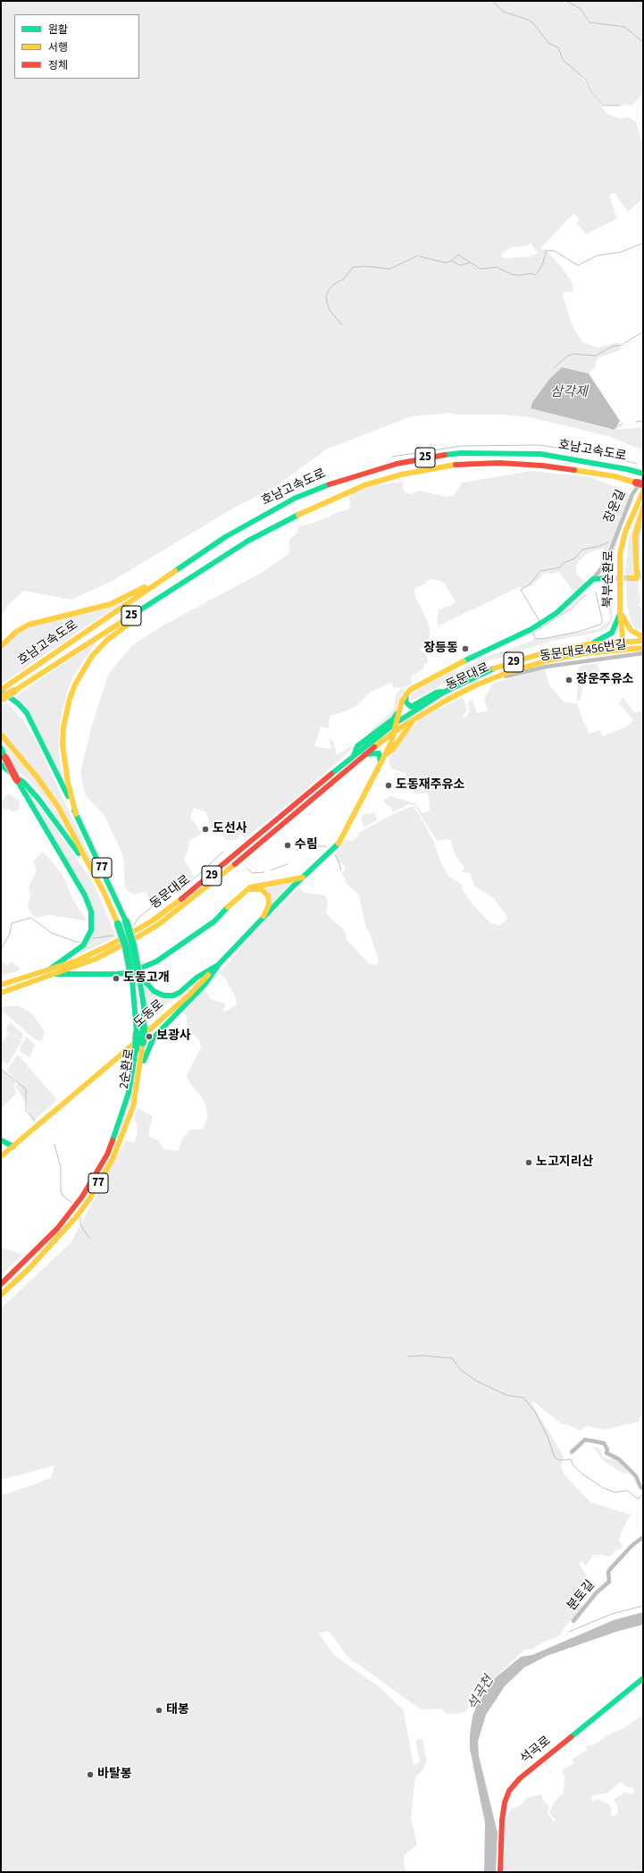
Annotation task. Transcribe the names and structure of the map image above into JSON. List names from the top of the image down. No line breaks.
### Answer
{"streets":{"main road":["호남고속도로","25","장운길","북부순환로","29","동문대로","77","도동로","2순환로","석곡로"],"street":["동문대로456번길","분토길"]},"crossings":[["호남고속도로","장운길"],["북부순환로","동문대로"],["동문대로456번길","동문대로"],["동문대로","도동로"]],"water":["삼각제","석곡천"],"places":["장등동","장운주유소","도동재주유소","도선사","수림","도동고개","보광사","노고지리산","태봉","바탈봉"],"legend":["원활","서행","정체"]}
